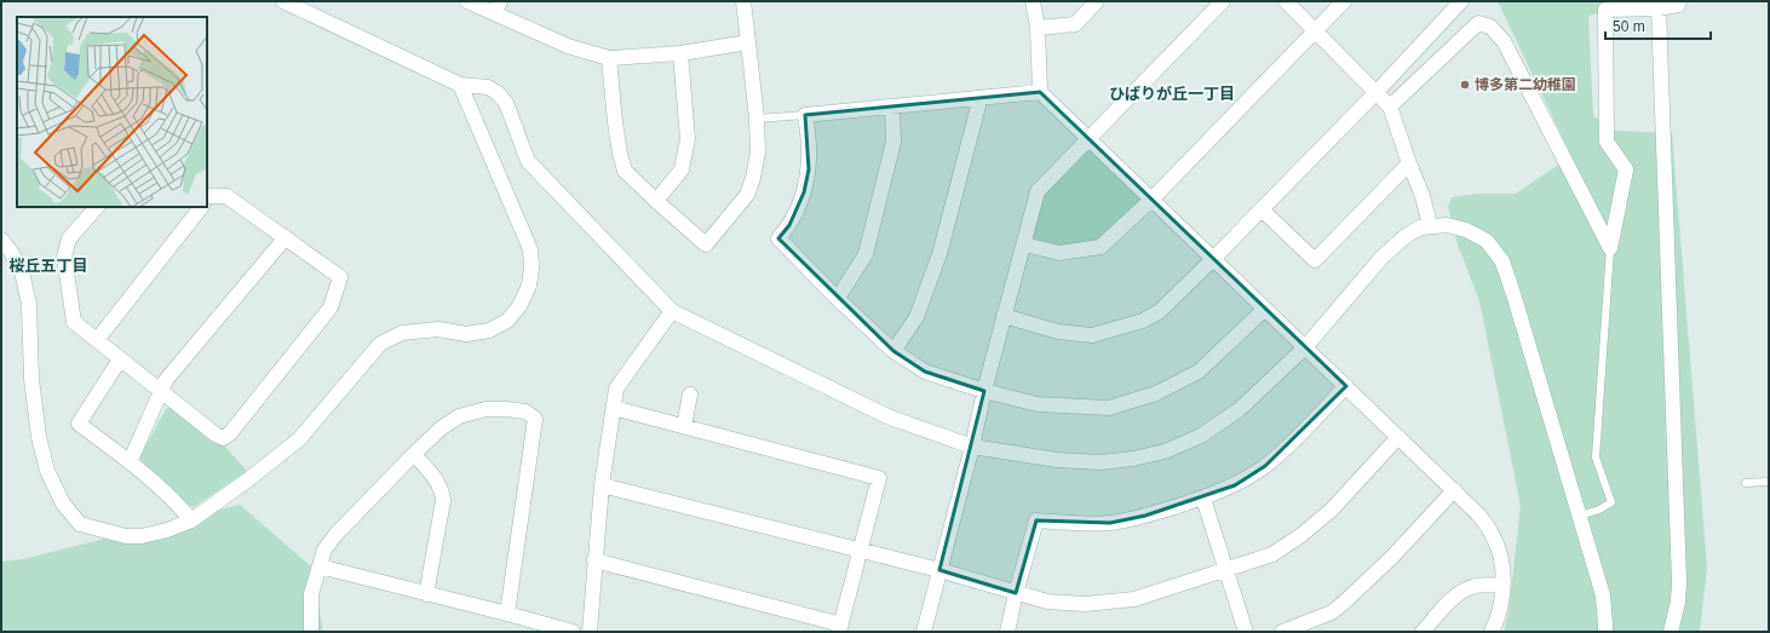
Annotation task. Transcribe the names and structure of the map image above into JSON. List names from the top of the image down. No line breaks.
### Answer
{"districts":["ひばりが丘一丁目","桜丘五丁目"],"places":["博多第二幼稚園"],"scale_bar":"50 m"}
